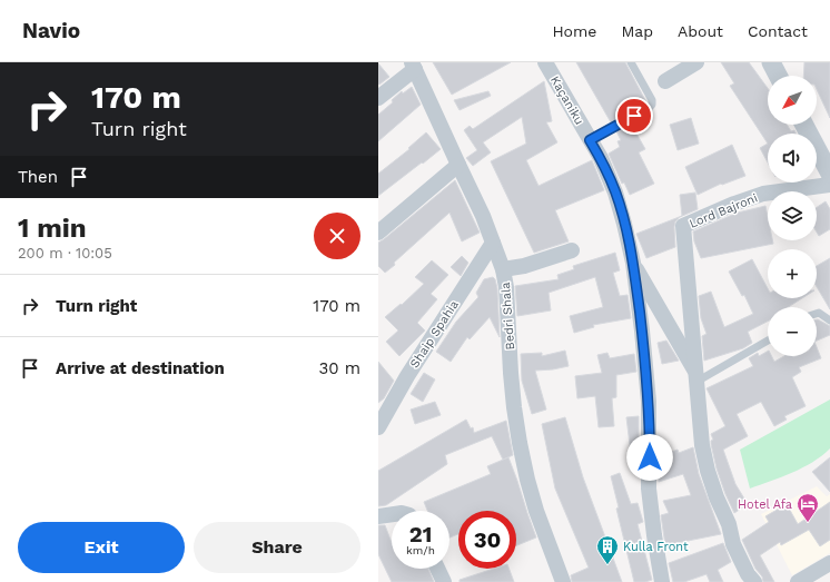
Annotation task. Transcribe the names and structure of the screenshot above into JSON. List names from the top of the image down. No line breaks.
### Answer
{"streets":{"street":["Kaçaniku","Lord Bajroni","Bedri Shala","Shaip Spahia"]},"crossings":[["Kaçaniku","Lord Bajroni"],["Bedri Shala","Shaip Spahia"]],"places":{"hotel":["Hotel Afa"],"building":["Kulla Front"]},"north":"bottom left","page":{"header":"Navio","nav":["Home","Map","About","Contact"],"turn":["170 m","Turn right"],"map_buttons":["+","−"],"then":"Then","heading":["1 min","200 m · 10:05"],"list":[{"name":"Turn right","value":"170 m"},{"name":"Arrive at destination","value":"30 m"}],"speed":"21 km/h","limit":"30","buttons":["Exit","Share"]}}
